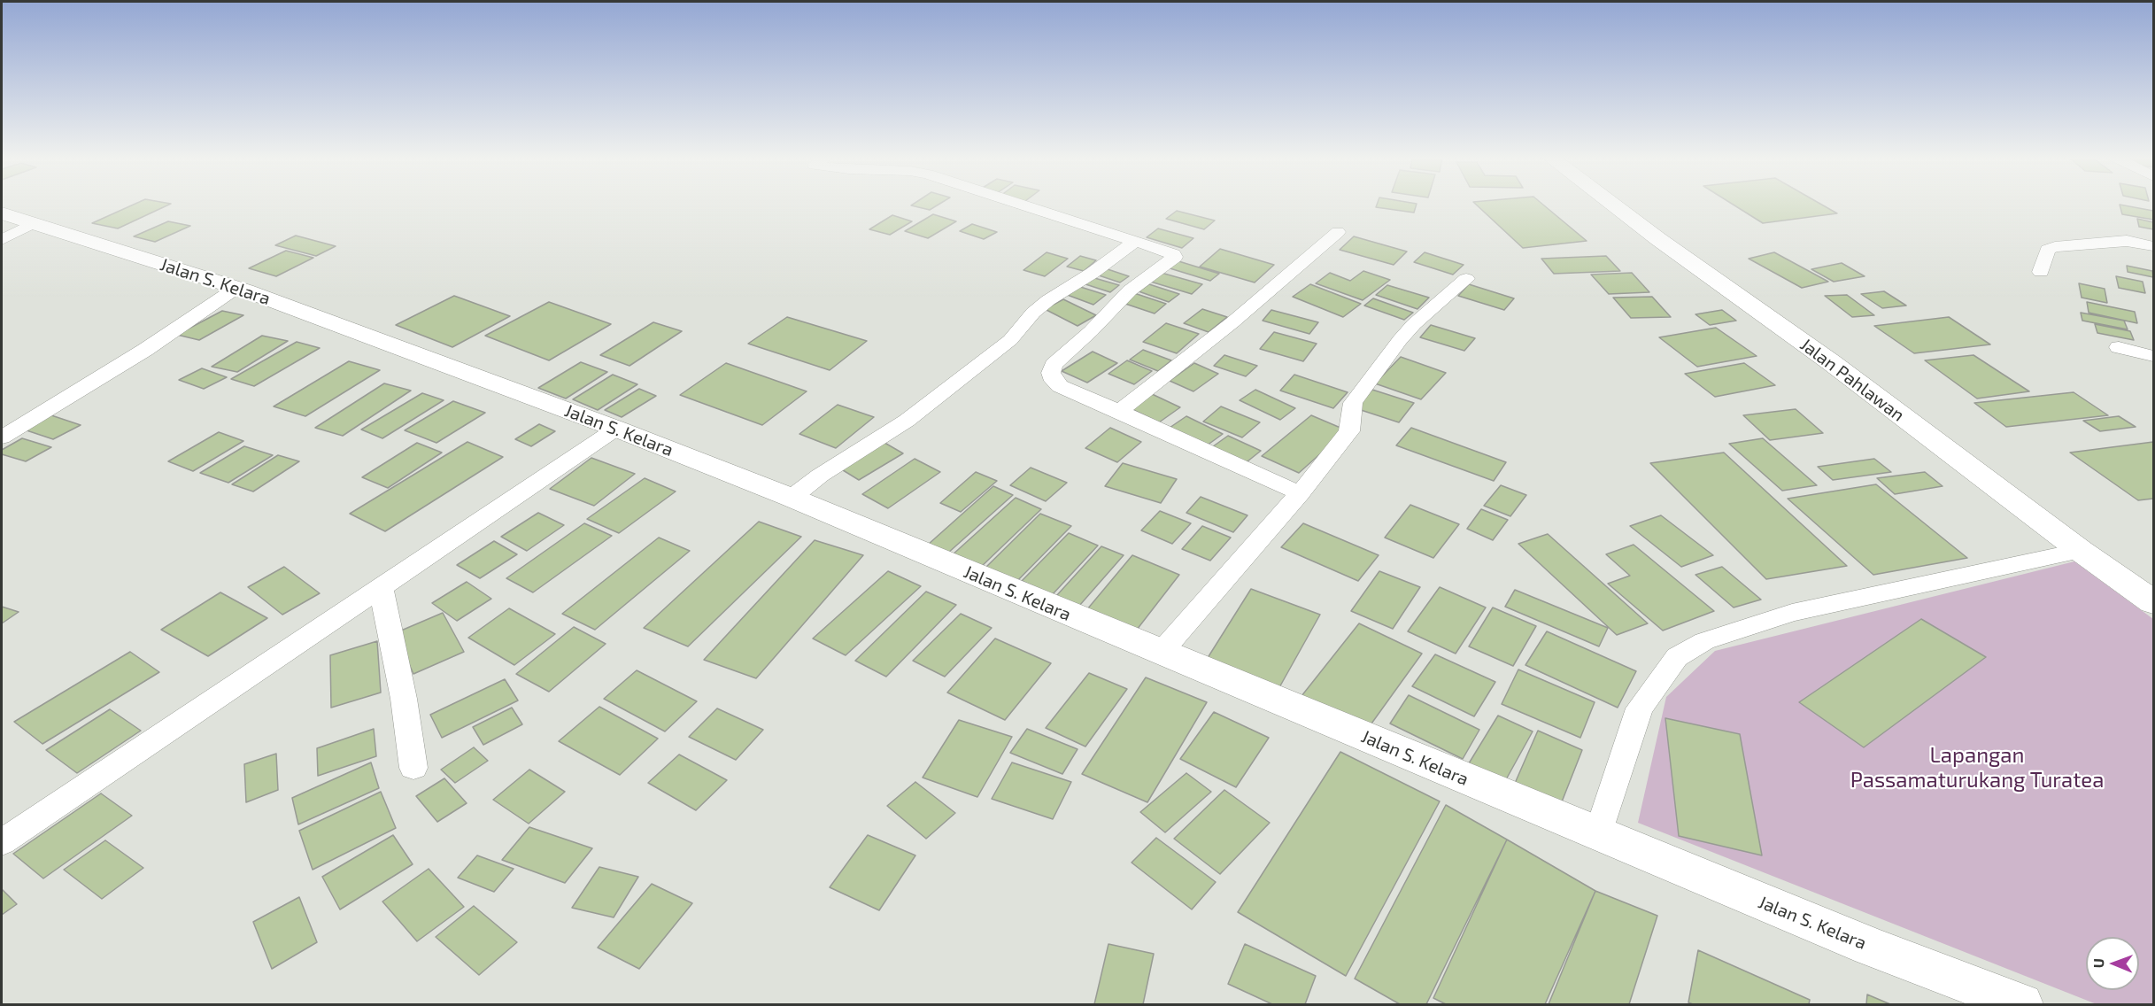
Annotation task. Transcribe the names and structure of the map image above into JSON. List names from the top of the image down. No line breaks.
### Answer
{"streets":{"main road":["Jalan S. Kelara","Jalan Pahlawan"]},"parks":["Lapangan Passamaturukang Turatea"],"north":"left"}
